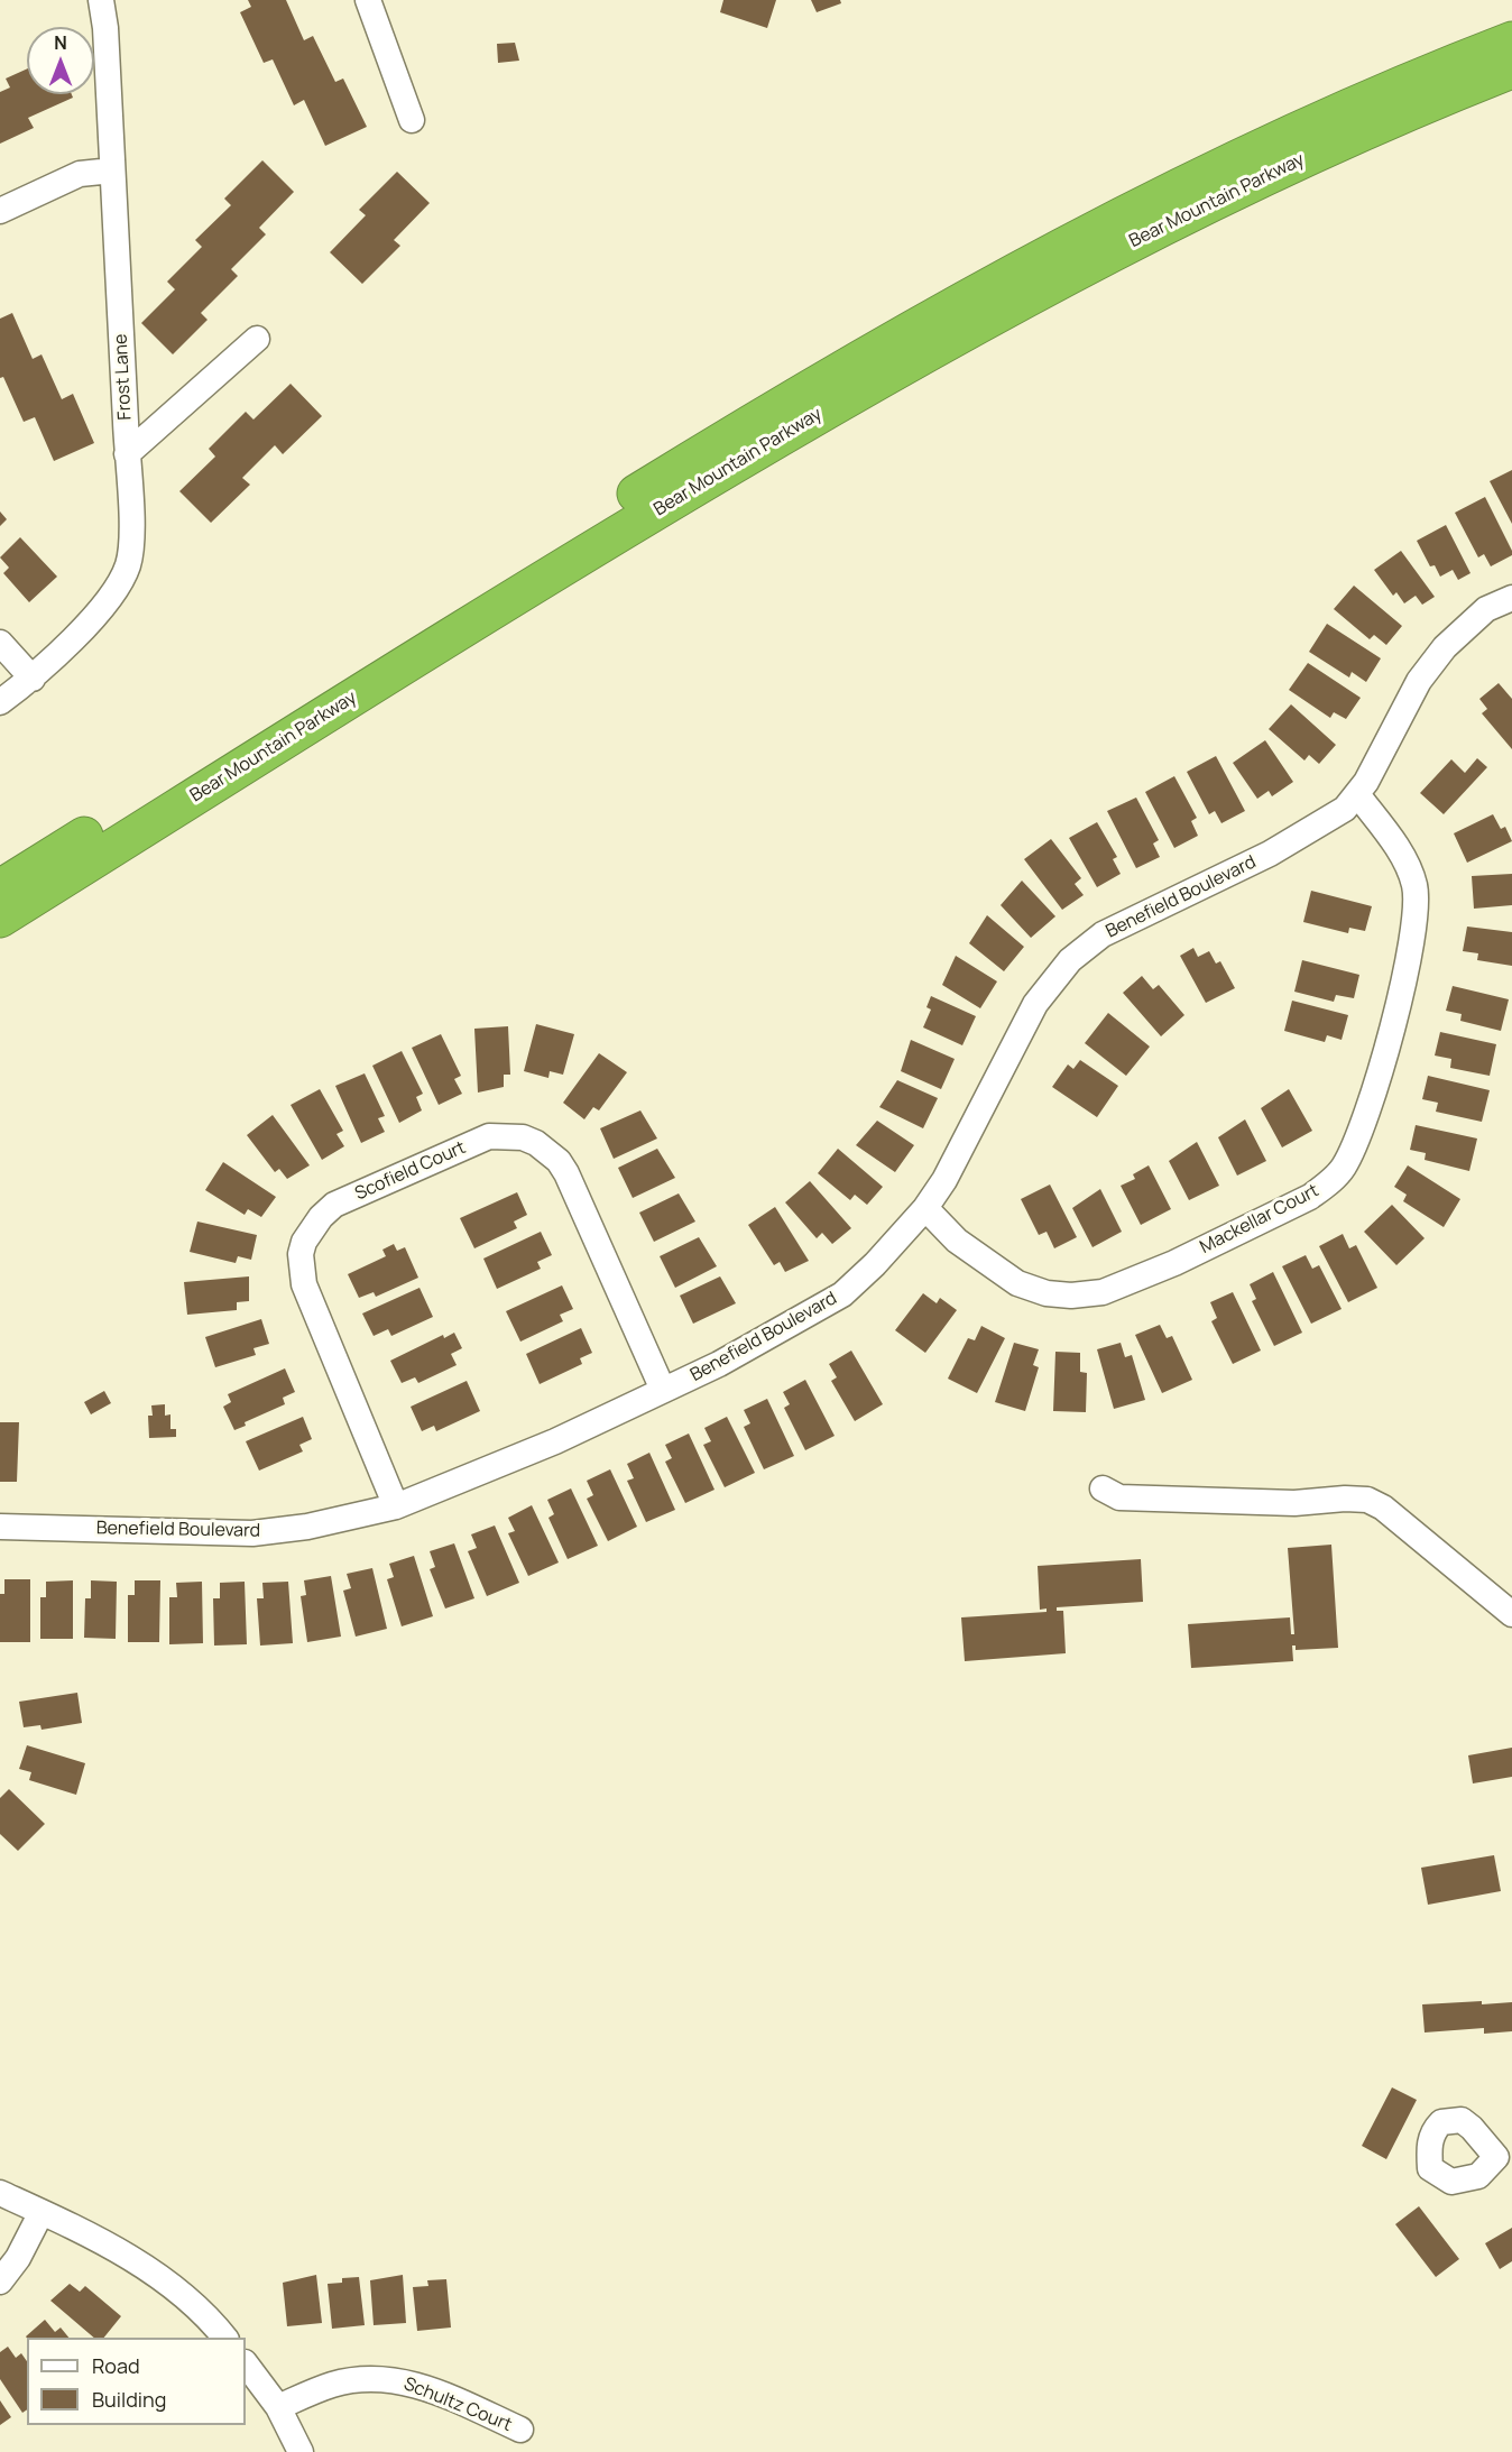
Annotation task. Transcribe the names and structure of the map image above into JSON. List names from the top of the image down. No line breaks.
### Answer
{"streets":{"highway":["Bear Mountain Parkway"],"street":["Frost Lane","Benefield Boulevard","Scofield Court","Mackellar Court","Schultz Court"]},"crossings":[["Benefield Boulevard","Scofield Court"],["Benefield Boulevard","Mackellar Court"]],"legend":["Road","Building"],"north":"top"}
